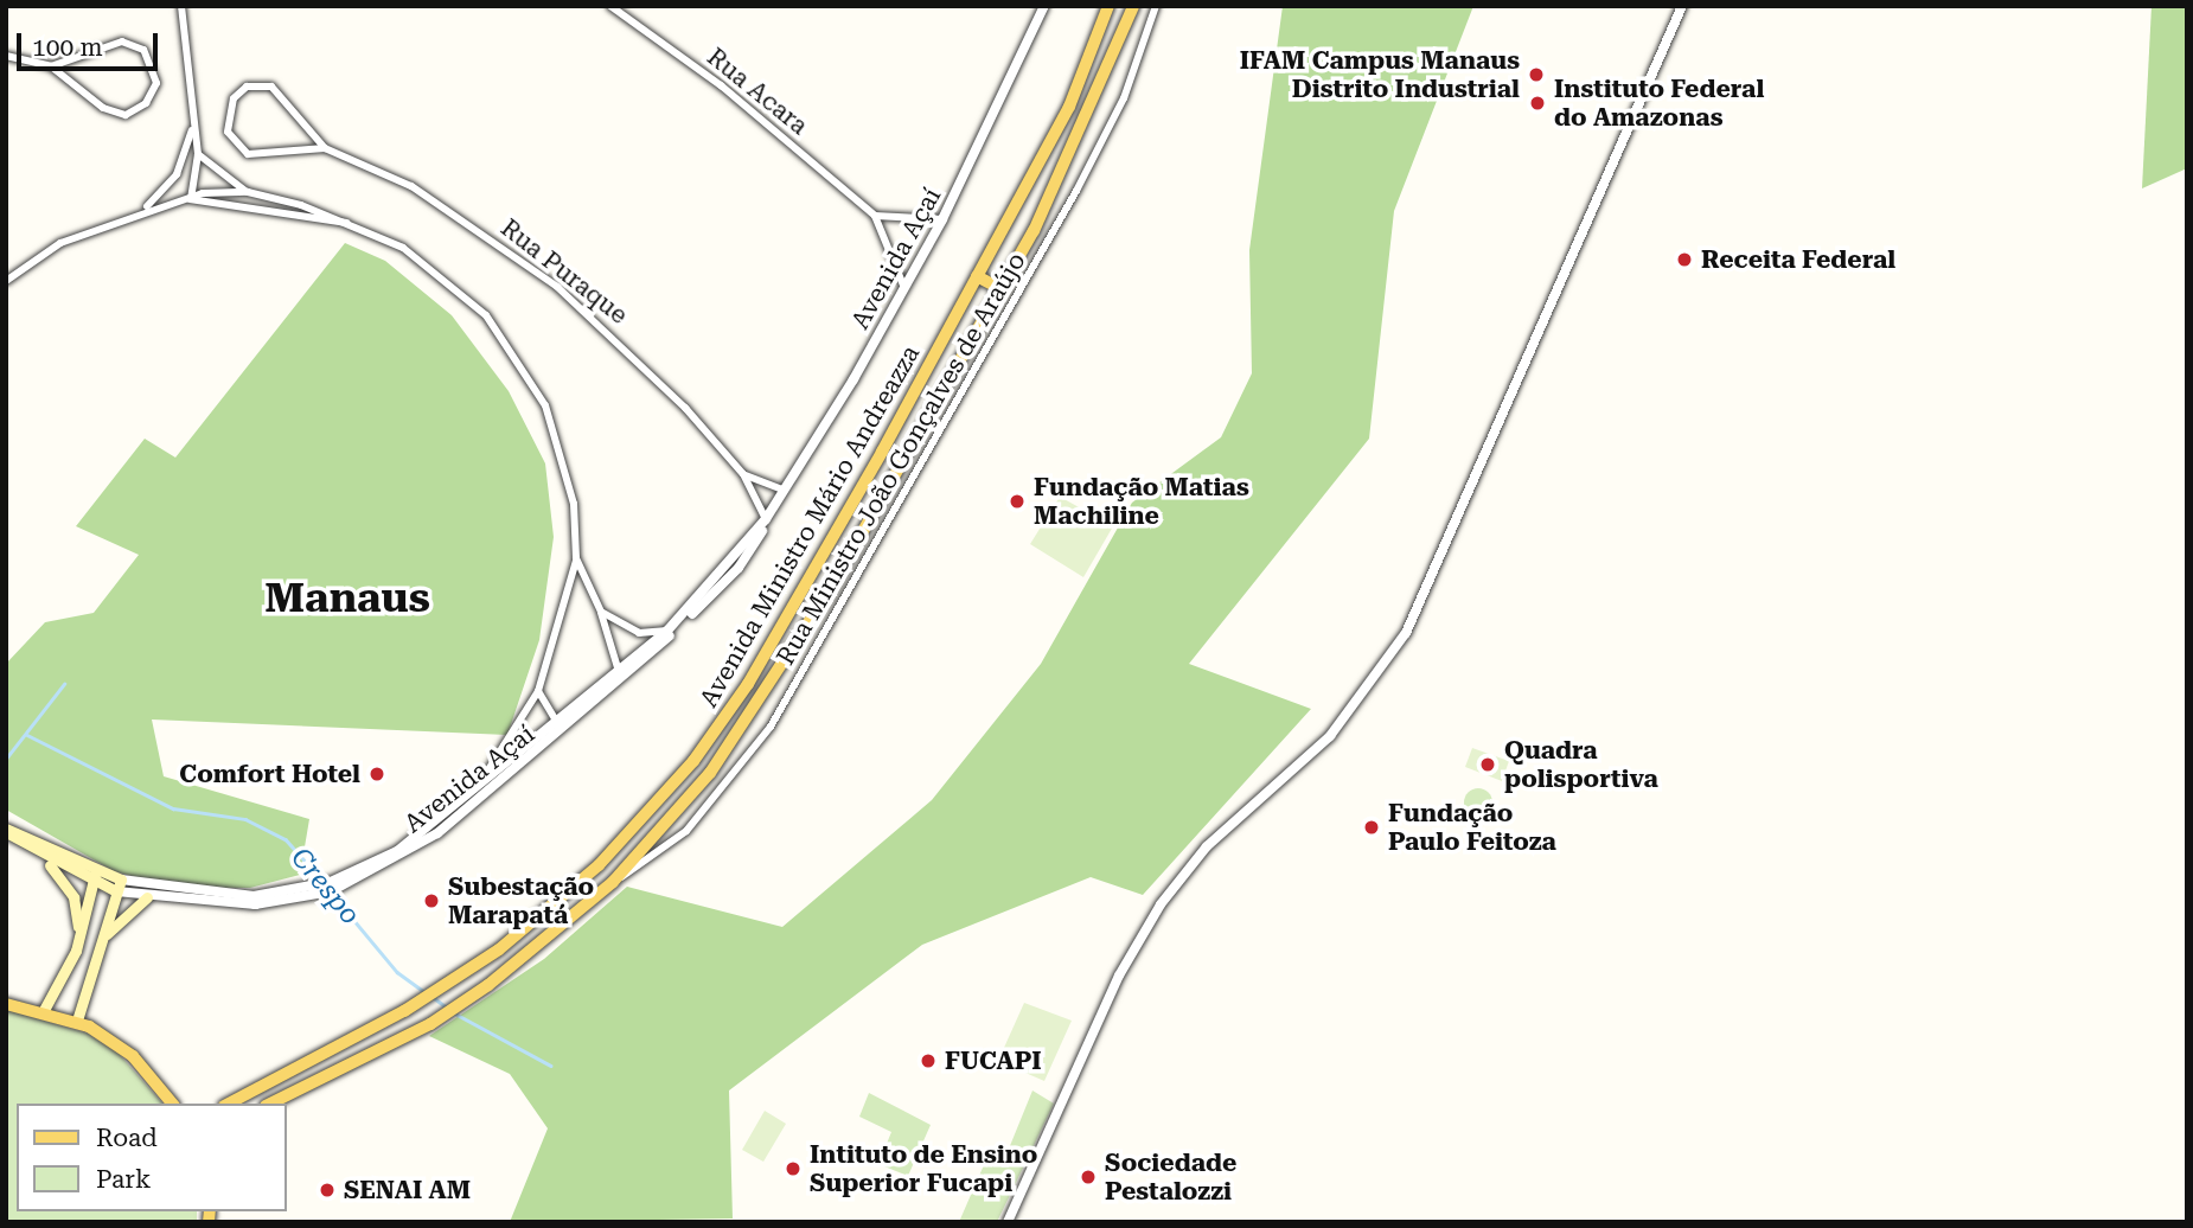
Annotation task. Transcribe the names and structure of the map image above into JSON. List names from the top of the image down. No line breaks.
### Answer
{"streets":{"main road":["Avenida Ministro Mário Andreazza"],"street":["Rua Acara","Avenida Açaí","Rua Puraque","Rua Ministro João Gonçalves de Araújo"]},"crossings":[["Rua Acara","Avenida Açaí"],["Avenida Açaí","Rua Puraque"],["Rua Ministro João Gonçalves de Araújo","Avenida Ministro Mário Andreazza"]],"districts":["Manaus"],"water":["Crespo"],"places":["IFAM Campus Manaus Distrito Industrial","Instituto Federal do Amazonas","Receita Federal","Fundação Matias Machiline","Quadra polisportiva","Comfort Hotel","Fundação Paulo Feitoza","Subestação Marapatá","FUCAPI","Intituto de Ensino Superior Fucapi","Sociedade Pestalozzi","SENAI AM"],"legend":["Road","Park"],"scale_bar":"100 m"}
